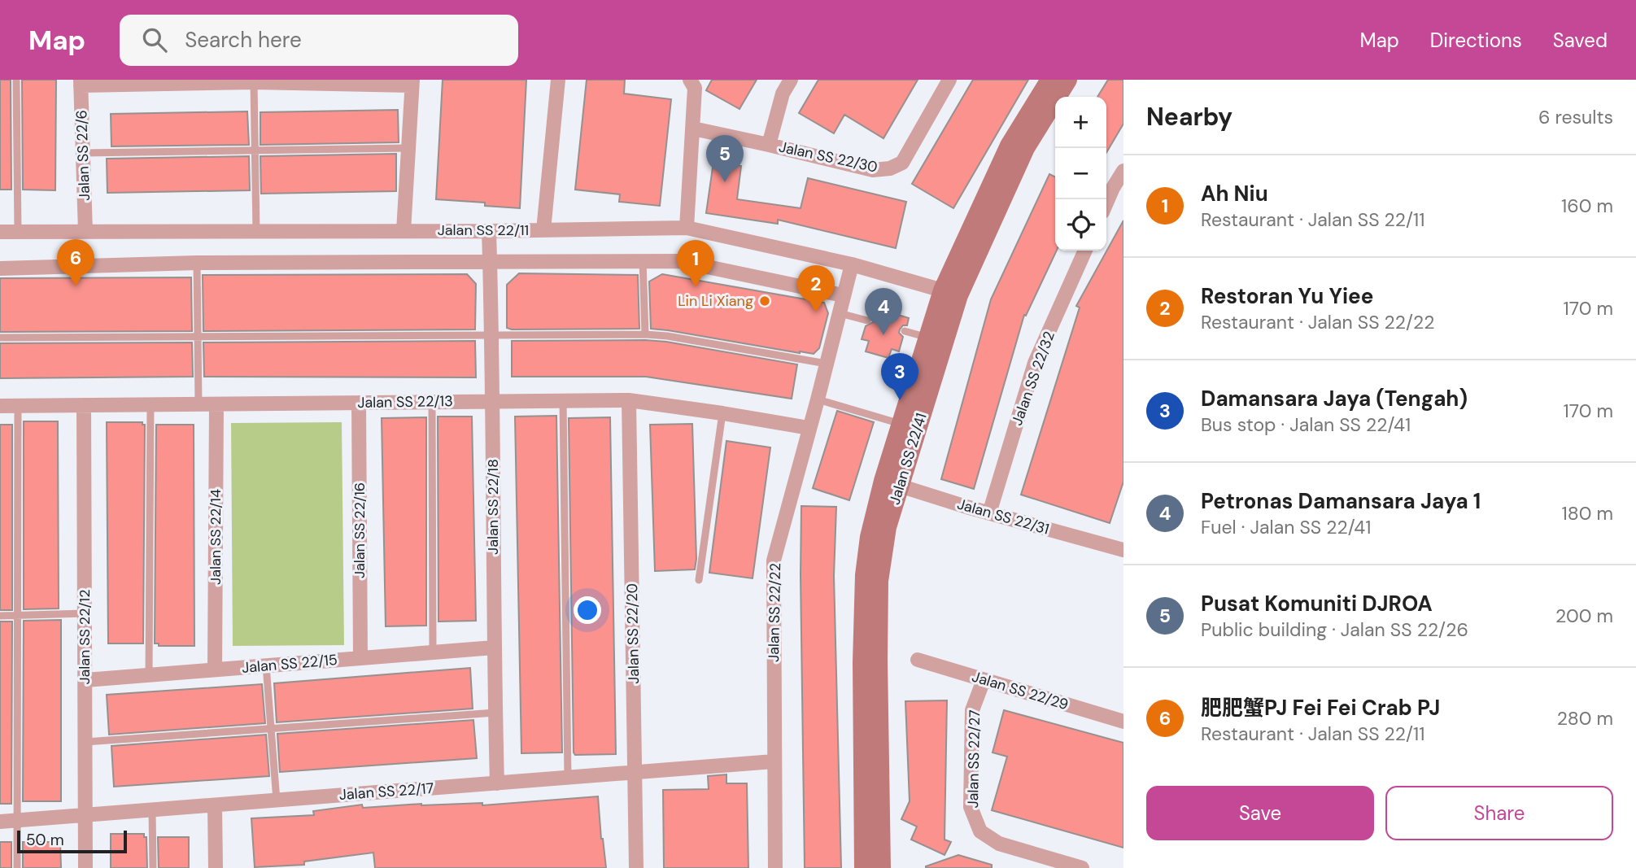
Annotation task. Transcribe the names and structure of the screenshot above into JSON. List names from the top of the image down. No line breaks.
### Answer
{"streets":{"street":["Jalan SS 22/6","Jalan SS 22/30","Jalan SS 22/11","Jalan SS 22/32","Jalan SS 22/13","Jalan SS 22/41","Jalan SS 22/18","Jalan SS 22/31","Jalan SS 22/16","Jalan SS 22/14","Jalan SS 22/22","Jalan SS 22/20","Jalan SS 22/12","Jalan SS 22/15","Jalan SS 22/29","Jalan SS 22/27","Jalan SS 22/17"]},"crossings":[["Jalan SS 22/6","Jalan SS 22/11"],["Jalan SS 22/11","Jalan SS 22/41"],["Jalan SS 22/11","Jalan SS 22/18"],["Jalan SS 22/11","Jalan SS 22/22"],["Jalan SS 22/32","Jalan SS 22/31"],["Jalan SS 22/13","Jalan SS 22/18"],["Jalan SS 22/13","Jalan SS 22/16"],["Jalan SS 22/13","Jalan SS 22/14"],["Jalan SS 22/13","Jalan SS 22/22"],["Jalan SS 22/13","Jalan SS 22/20"],["Jalan SS 22/13","Jalan SS 22/12"],["Jalan SS 22/41","Jalan SS 22/31"],["Jalan SS 22/18","Jalan SS 22/15"],["Jalan SS 22/18","Jalan SS 22/17"],["Jalan SS 22/16","Jalan SS 22/15"],["Jalan SS 22/14","Jalan SS 22/15"],["Jalan SS 22/22","Jalan SS 22/17"],["Jalan SS 22/20","Jalan SS 22/17"],["Jalan SS 22/12","Jalan SS 22/15"],["Jalan SS 22/12","Jalan SS 22/17"],["Jalan SS 22/29","Jalan SS 22/27"]],"places":["Lin Li Xiang"],"scale_bar":"50 m","page":{"header":"Map","search":"Search here","nav":["Map","Directions","Saved"],"heading":["Nearby","6 results"],"map_buttons":["+","−"],"pins":["5","6","1","2","4","3"],"list":[{"mark":"1","name":"Ah Niu","note":"Restaurant · Jalan SS 22/11","value":"160 m"},{"mark":"2","name":"Restoran Yu Yiee","note":"Restaurant · Jalan SS 22/22","value":"170 m"},{"mark":"3","name":"Damansara Jaya (Tengah)","note":"Bus stop · Jalan SS 22/41","value":"170 m"},{"mark":"4","name":"Petronas Damansara Jaya 1","note":"Fuel · Jalan SS 22/41","value":"180 m"},{"mark":"5","name":"Pusat Komuniti DJROA","note":"Public building · Jalan SS 22/26","value":"200 m"},{"mark":"6","name":"肥肥蟹PJ Fei Fei Crab PJ","note":"Restaurant · Jalan SS 22/11","value":"280 m"}],"buttons":["Save","Share"],"scale":"50 m"}}
